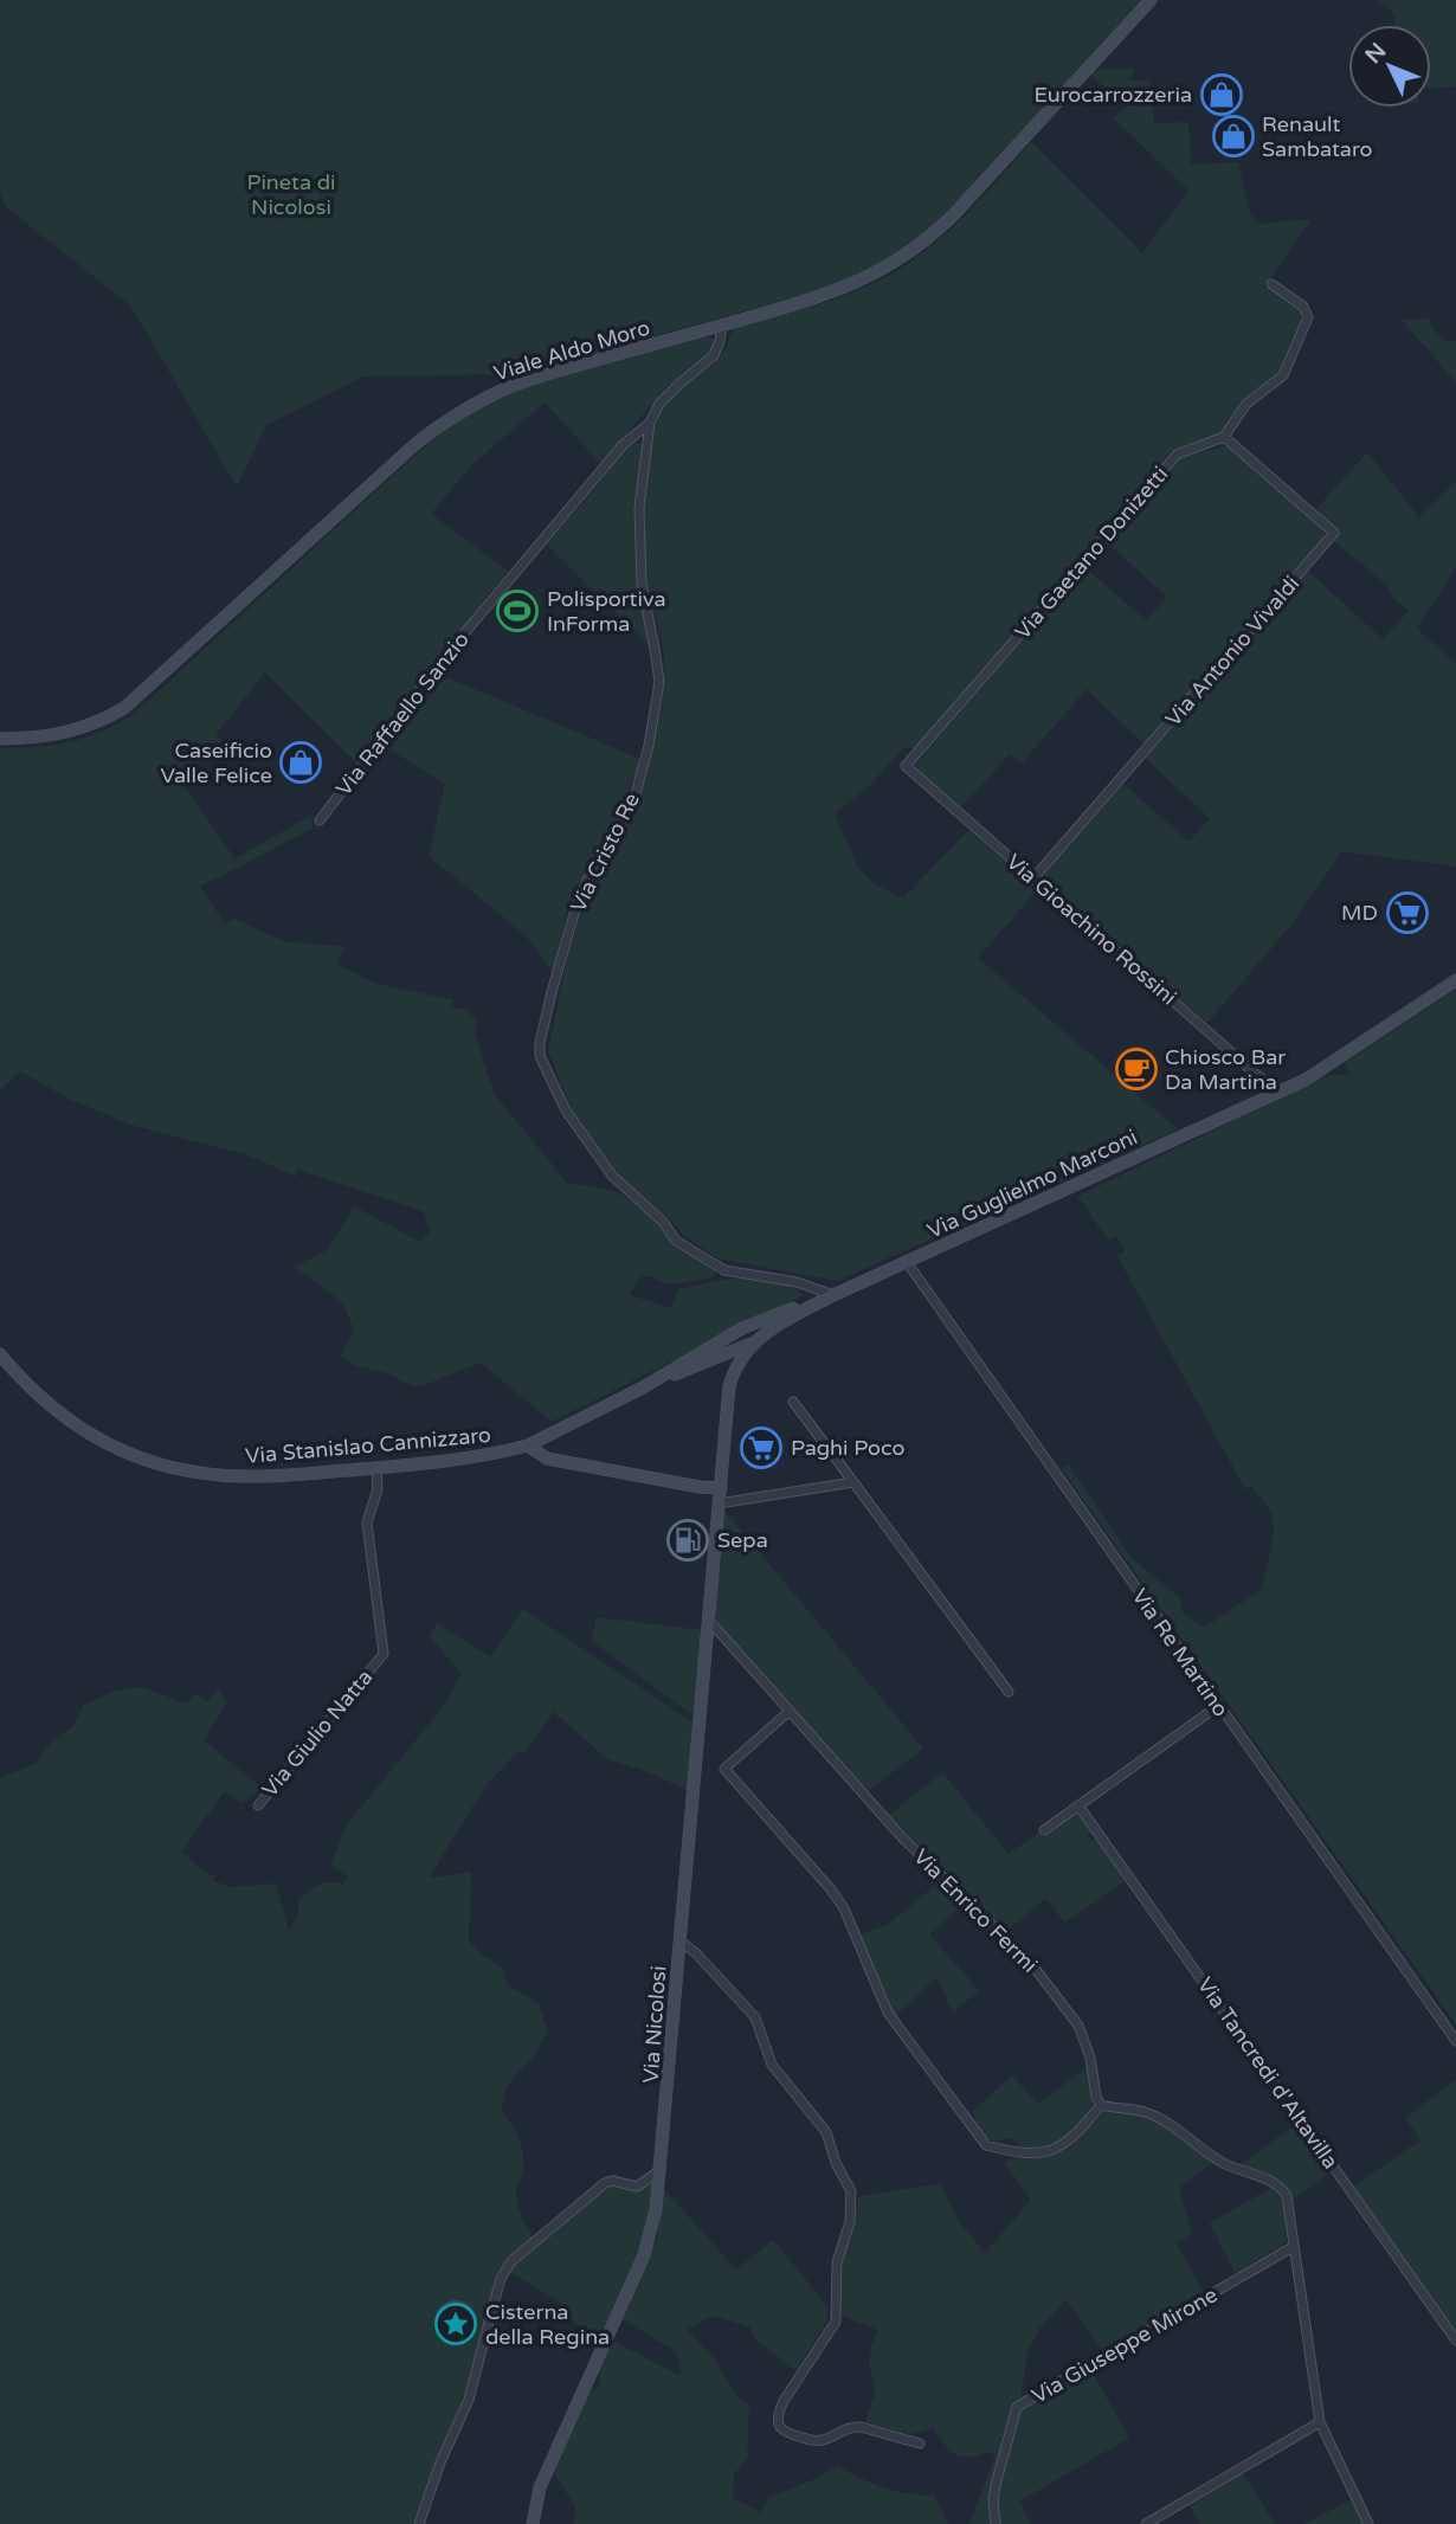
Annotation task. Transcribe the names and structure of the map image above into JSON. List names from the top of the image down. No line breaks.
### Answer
{"streets":{"street":["Viale Aldo Moro","Via Gaetano Donizetti","Via Antonio Vivaldi","Via Raffaello Sanzio","Via Cristo Re","Via Gioachino Rossini","Via Guglielmo Marconi","Via Stanislao Cannizzaro","Via Re Martino","Via Giulio Natta","Via Enrico Fermi","Via Nicolosi","Via Tancredi d'Altavilla","Via Giuseppe Mirone"]},"crossings":[["Viale Aldo Moro","Via Cristo Re"],["Via Gaetano Donizetti","Via Antonio Vivaldi"],["Via Gaetano Donizetti","Via Gioachino Rossini"],["Via Antonio Vivaldi","Via Gioachino Rossini"],["Via Raffaello Sanzio","Via Cristo Re"],["Via Cristo Re","Via Guglielmo Marconi"],["Via Gioachino Rossini","Via Guglielmo Marconi"],["Via Guglielmo Marconi","Via Re Martino"],["Via Guglielmo Marconi","Via Nicolosi"],["Via Stanislao Cannizzaro","Via Giulio Natta"],["Via Enrico Fermi","Via Nicolosi"]],"parks":["Pineta di Nicolosi"],"places":{"shop":["Eurocarrozzeria","Renault Sambataro","Caseificio Valle Felice"],"sports":["Polisportiva InForma"],"supermarket":["MD","Paghi Poco"],"cafe":["Chiosco Bar Da Martina"],"fuel station":["Sepa"],"place":["Cisterna della Regina"]},"north":"top left"}
